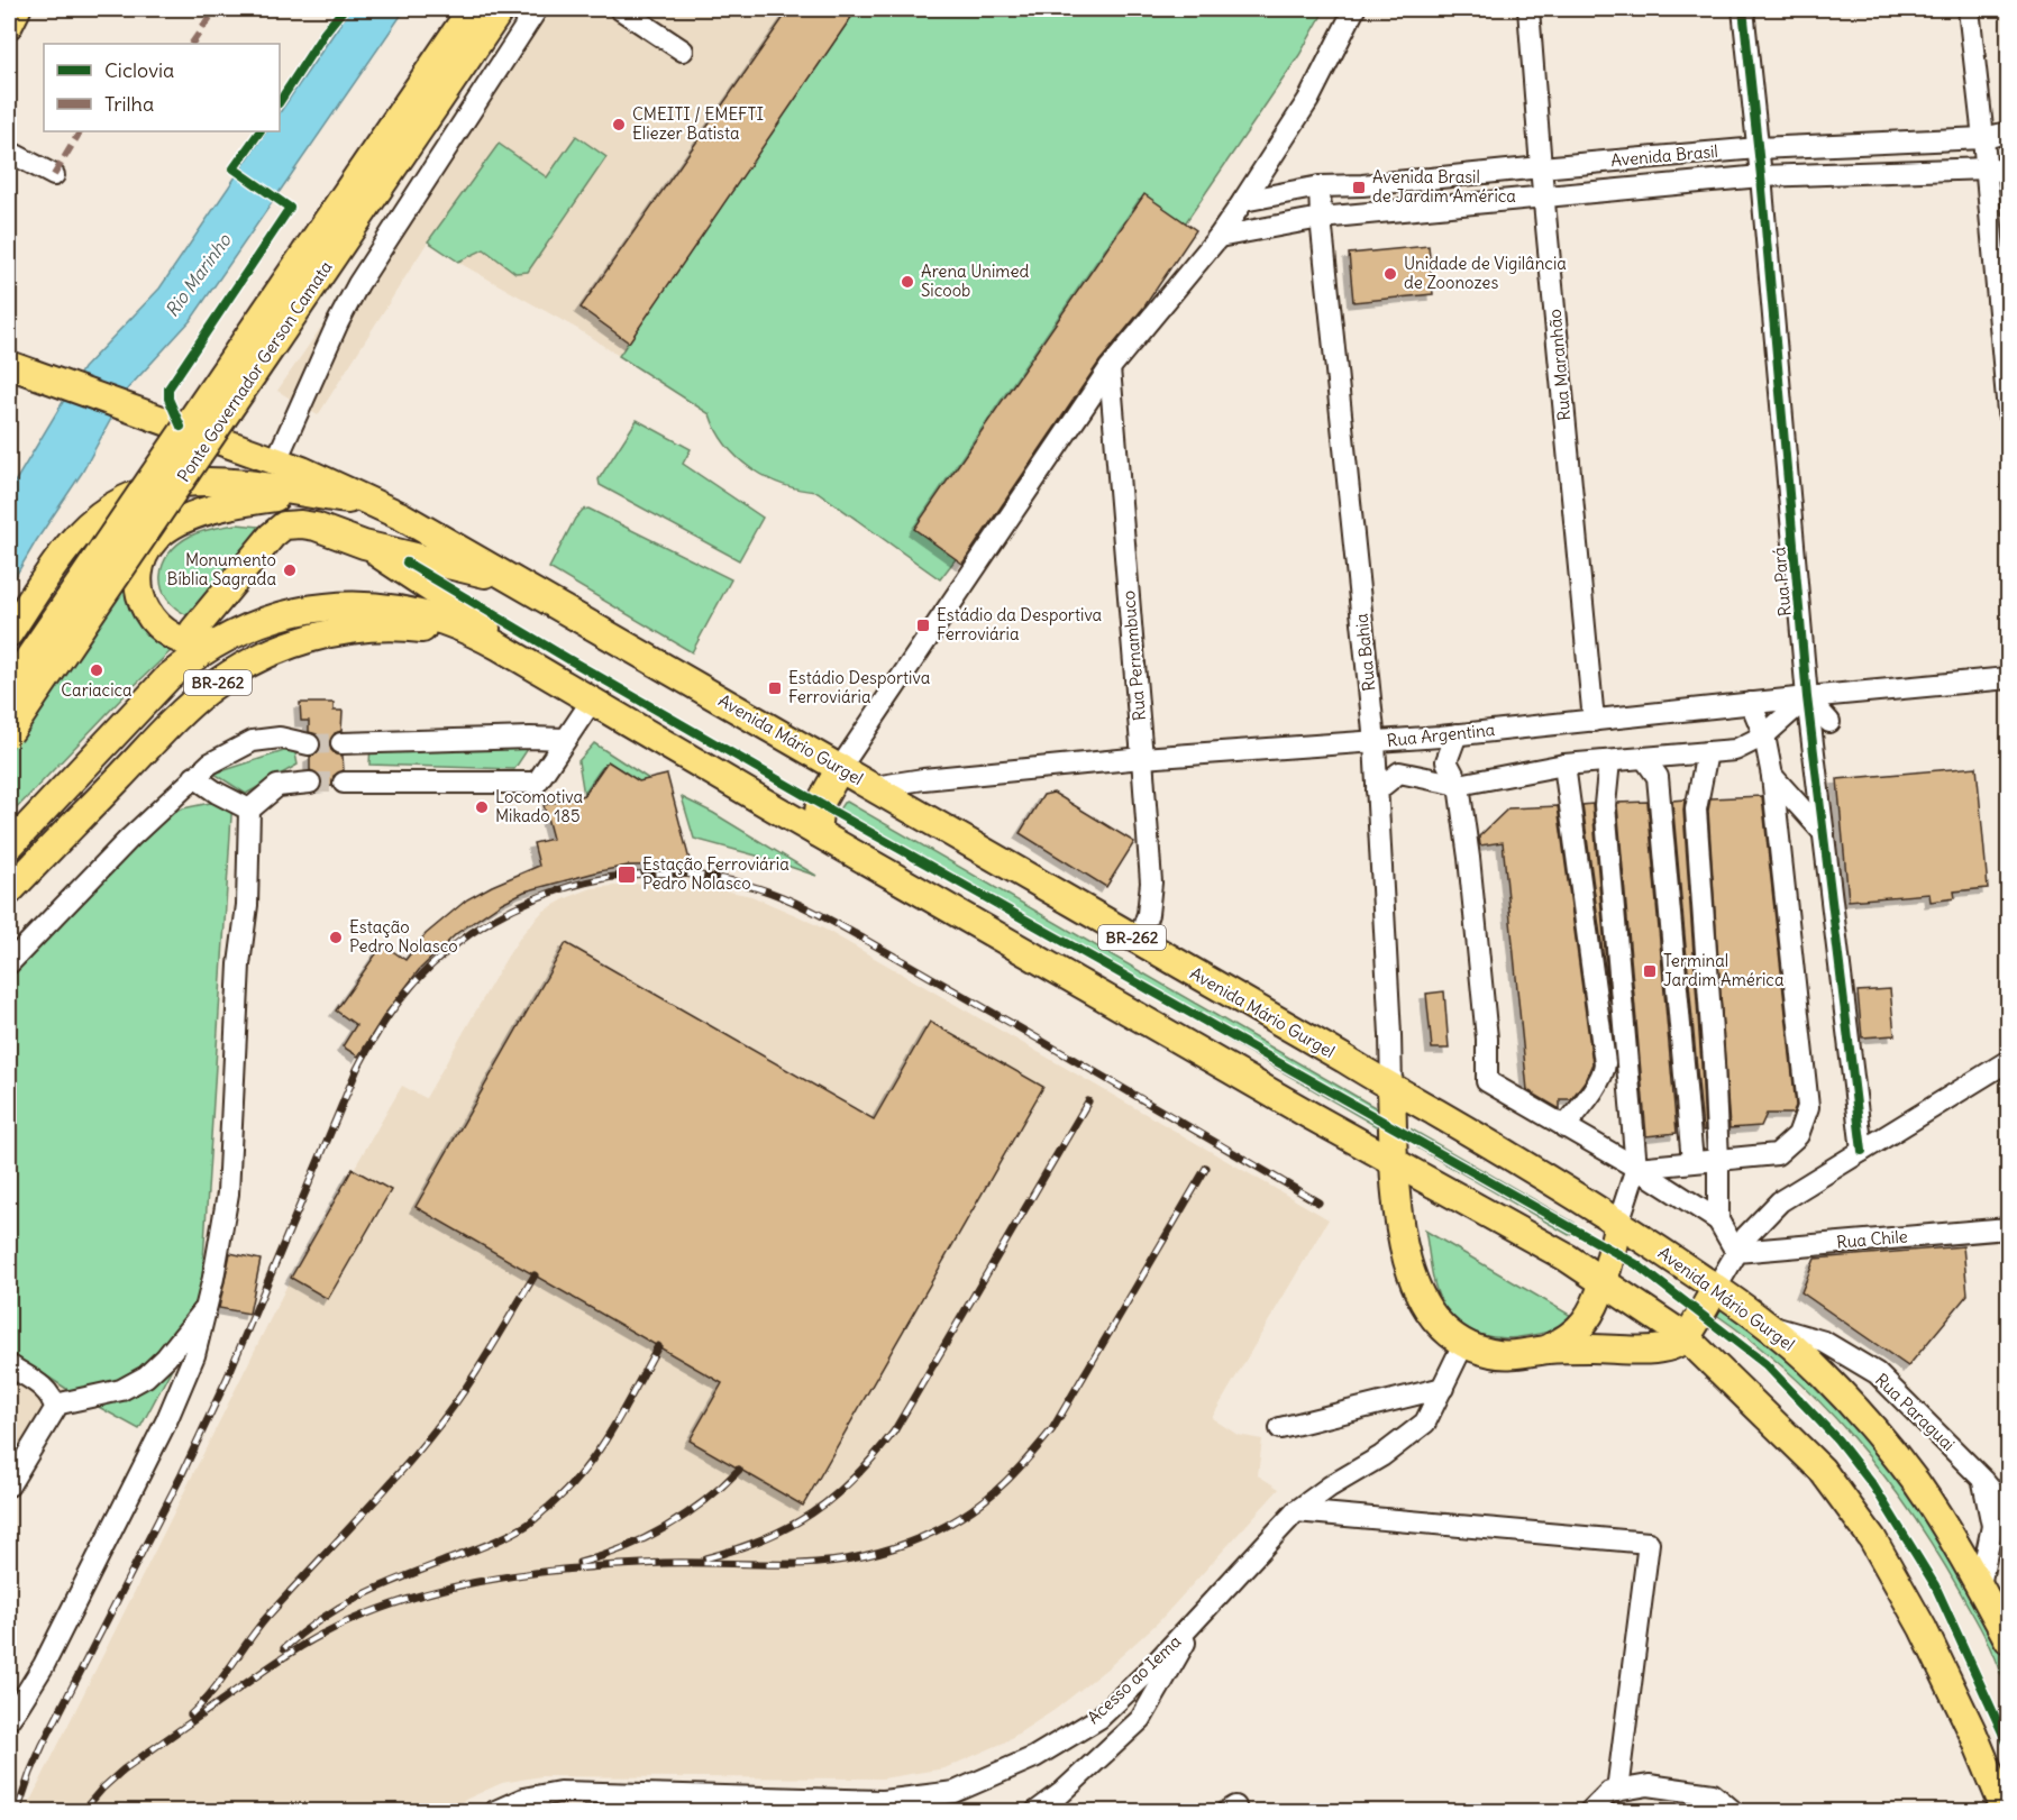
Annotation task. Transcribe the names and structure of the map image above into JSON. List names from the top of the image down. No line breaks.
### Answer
{"streets":{"main road":["Ponte Governador Gerson Camata","BR-262","Avenida Mário Gurgel"],"street":["Avenida Brasil","Rua Maranhão","Rua Pará","Rua Bahia","Rua Pernambuco","Rua Argentina","Rua Chile","Rua Paraguai","Acesso ao Iema"]},"crossings":[["Avenida Brasil","Rua Maranhão"],["Avenida Brasil","Rua Pará"],["Avenida Brasil","Rua Bahia"],["Rua Maranhão","Rua Argentina"],["Rua Pará","Rua Argentina"],["Rua Bahia","Rua Argentina"],["Rua Bahia","Avenida Mário Gurgel"],["Rua Pernambuco","Rua Argentina"],["Rua Pernambuco","Avenida Mário Gurgel"],["BR-262","Avenida Mário Gurgel"],["Rua Argentina","Avenida Mário Gurgel"],["Avenida Mário Gurgel","Rua Paraguai"]],"water":["Rio Marinho"],"places":{"other":["CMEITI / EMEFTI Eliezer Batista","Unidade de Vigilância de Zoonozes","Arena Unimed Sicoob","Monumento Bíblia Sagrada","Cariacica","Locomotiva Mikado 185","Estação Pedro Nolasco"],"transit":["Avenida Brasil de Jardim América","Estádio da Desportiva Ferroviária","Estádio Desportiva Ferroviária","Estação Ferroviária Pedro Nolasco","Terminal Jardim América"]},"legend":["Ciclovia","Trilha"]}
